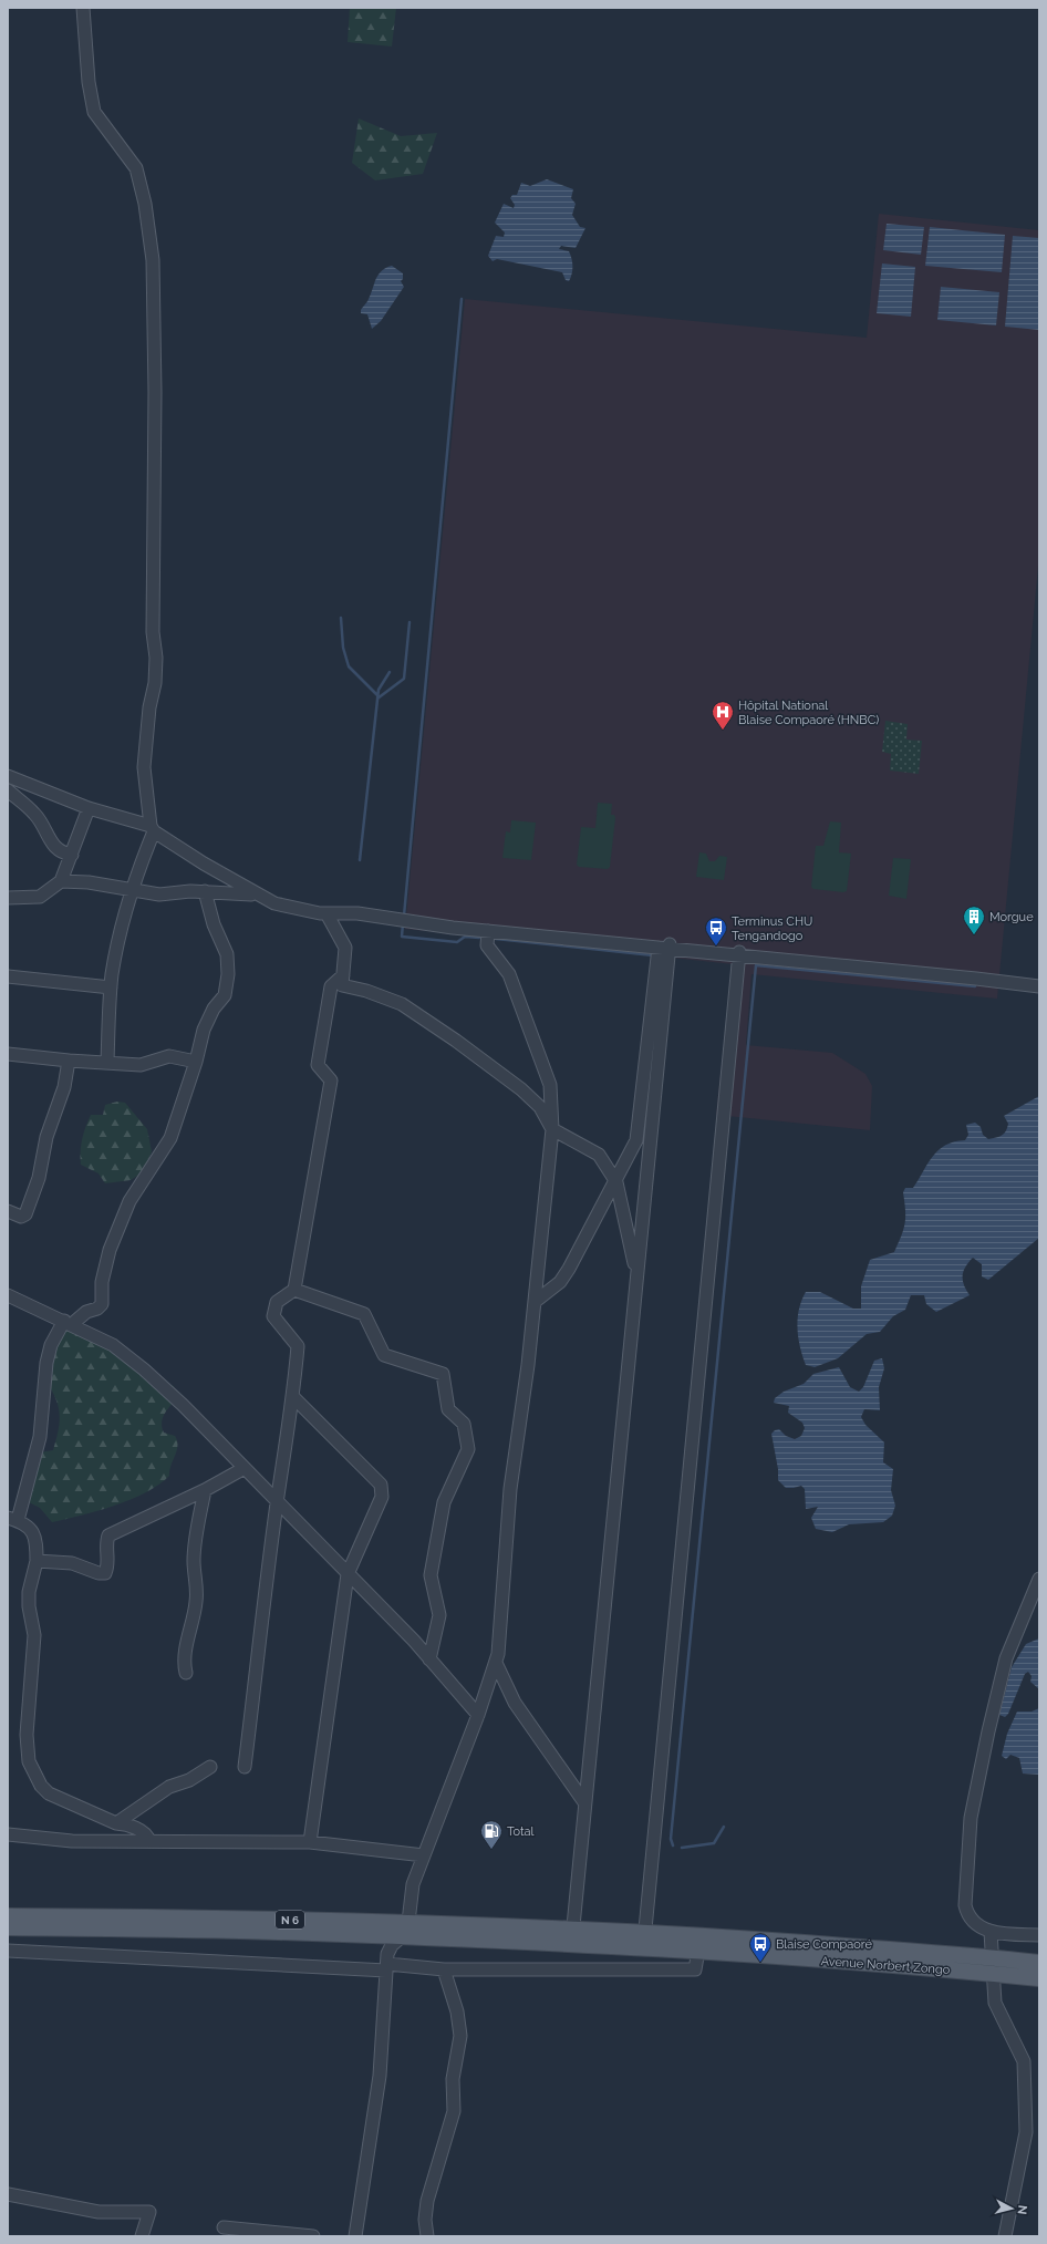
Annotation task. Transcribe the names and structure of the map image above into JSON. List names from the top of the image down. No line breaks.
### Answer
{"streets":{"main road":["N 6","Avenue Norbert Zongo"]},"crossings":[["N 6","Avenue Norbert Zongo"]],"places":{"hospital":["Hôpital National Blaise Compaoré (HNBC)"],"building":["Morgue"],"bus stop":["Terminus CHU Tengandogo","Blaise Compaoré"],"fuel station":["Total"]},"north":"right"}
